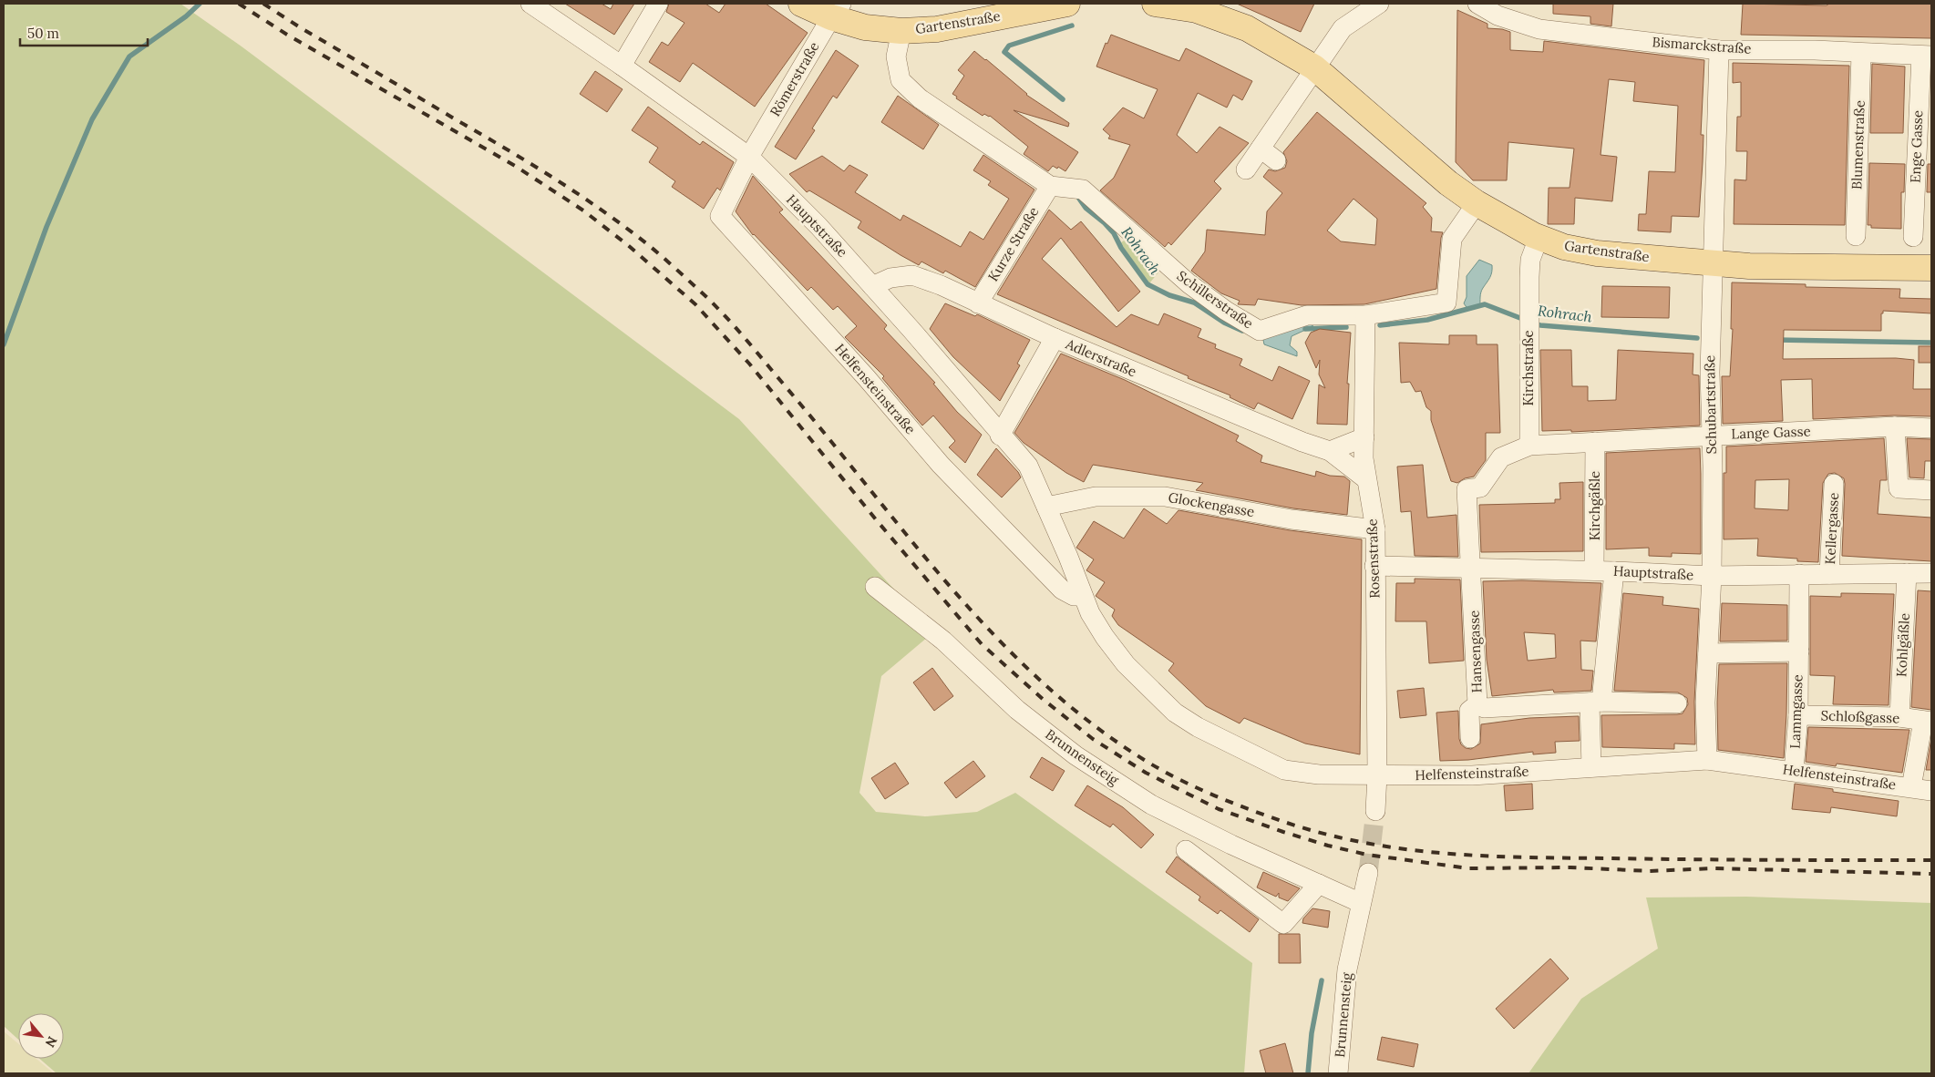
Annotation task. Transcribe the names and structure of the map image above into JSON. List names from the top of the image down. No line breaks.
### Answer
{"streets":{"main road":["Gartenstraße"],"street":["Bismarckstraße","Römerstraße","Blumenstraße","Enge Gasse","Hauptstraße","Kurze Straße","Schillerstraße","Adlerstraße","Kirchstraße","Helfensteinstraße","Schubartstraße","Lange Gasse","Glockengasse","Kirchgäßle","Kellergasse","Rosenstraße","Kohlgäßle","Hansengasse","Lammgasse","Schloßgasse","Brunnensteig"]},"crossings":[["Gartenstraße","Schillerstraße"],["Gartenstraße","Kirchstraße"],["Gartenstraße","Schubartstraße"],["Bismarckstraße","Blumenstraße"],["Bismarckstraße","Enge Gasse"],["Bismarckstraße","Schubartstraße"],["Römerstraße","Hauptstraße"],["Römerstraße","Helfensteinstraße"],["Hauptstraße","Adlerstraße"],["Hauptstraße","Helfensteinstraße"],["Hauptstraße","Schubartstraße"],["Hauptstraße","Glockengasse"],["Hauptstraße","Kirchgäßle"],["Hauptstraße","Kellergasse"],["Hauptstraße","Rosenstraße"],["Hauptstraße","Kohlgäßle"],["Hauptstraße","Hansengasse"],["Hauptstraße","Lammgasse"],["Kurze Straße","Schillerstraße"],["Kurze Straße","Adlerstraße"],["Schillerstraße","Rosenstraße"],["Adlerstraße","Rosenstraße"],["Kirchstraße","Lange Gasse"],["Helfensteinstraße","Schubartstraße"],["Helfensteinstraße","Glockengasse"],["Helfensteinstraße","Rosenstraße"],["Helfensteinstraße","Lammgasse"],["Helfensteinstraße","Schloßgasse"],["Schubartstraße","Lange Gasse"],["Lange Gasse","Kirchgäßle"],["Lange Gasse","Hansengasse"],["Glockengasse","Rosenstraße"],["Kohlgäßle","Schloßgasse"],["Lammgasse","Schloßgasse"]],"water":["Rohrach"],"scale_bar":"50 m","north":"bottom right"}
